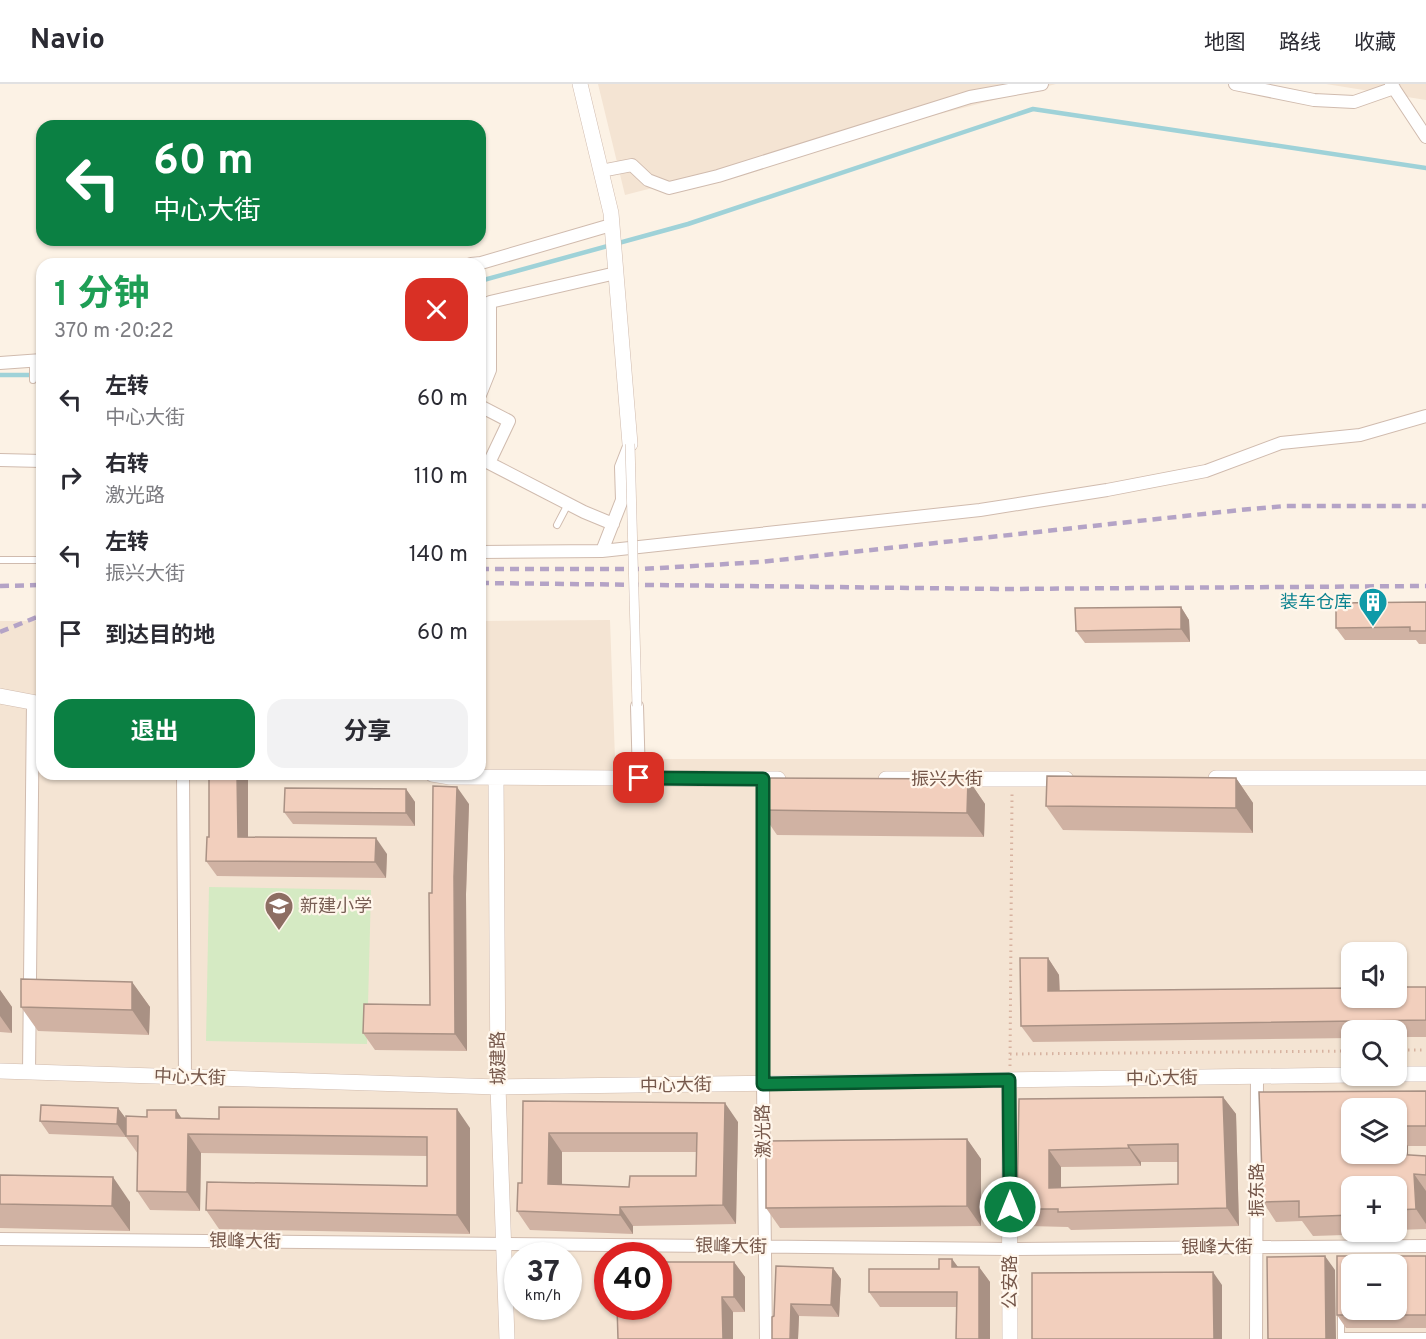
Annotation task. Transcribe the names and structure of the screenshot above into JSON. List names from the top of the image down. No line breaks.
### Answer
{"streets":{"street":["振兴大街","城建路","中心大街","激光路","振东路","银峰大街","公安路"]},"crossings":[["城建路","中心大街"],["城建路","银峰大街"],["中心大街","激光路"],["中心大街","振东路"],["中心大街","公安路"],["激光路","银峰大街"],["振东路","银峰大街"],["银峰大街","公安路"]],"places":{"building":["装车仓库"],"school or university":["新建小学"]},"page":{"header":"Navio","nav":["地图","路线","收藏"],"turn":["60 m","中心大街"],"heading":["1 分钟","370 m · 20:22"],"list":[{"name":"左转","note":"中心大街","value":"60 m"},{"name":"右转","note":"激光路","value":"110 m"},{"name":"左转","note":"振兴大街","value":"140 m"},{"name":"到达目的地","value":"60 m"}],"buttons":["退出","分享"],"map_buttons":["+","−"],"speed":"37 km/h","limit":"40"}}
